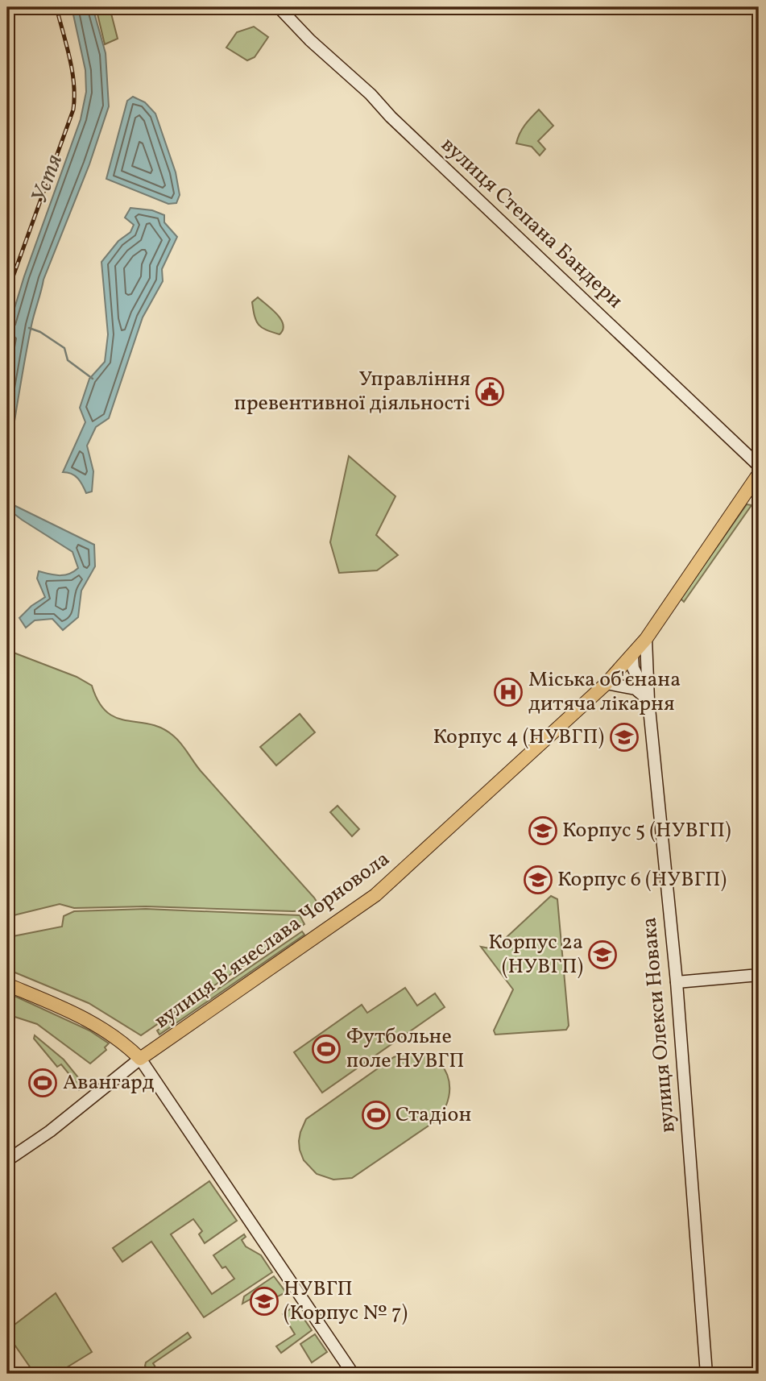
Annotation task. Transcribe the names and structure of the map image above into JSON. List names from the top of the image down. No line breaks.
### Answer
{"streets":{"main road":["вулиця Степана Бандери","вулиця Вʼячеслава Чорновола","вулиця Олекси Новака"]},"crossings":[["вулиця Вʼячеслава Чорновола","вулиця Олекси Новака"]],"water":["Устя"],"places":{"public building":["Управління превентивної діяльності"],"hospital":["Міська об'єнана дитяча лікарня"],"school or university":["Корпус 4 (НУВГП)","Корпус 5 (НУВГП)","Корпус 6 (НУВГП)","Корпус 2а (НУВГП)","НУВГП (Корпус № 7)"],"sports":["Футбольне поле НУВГП","Авангард","Стадіон"]}}
